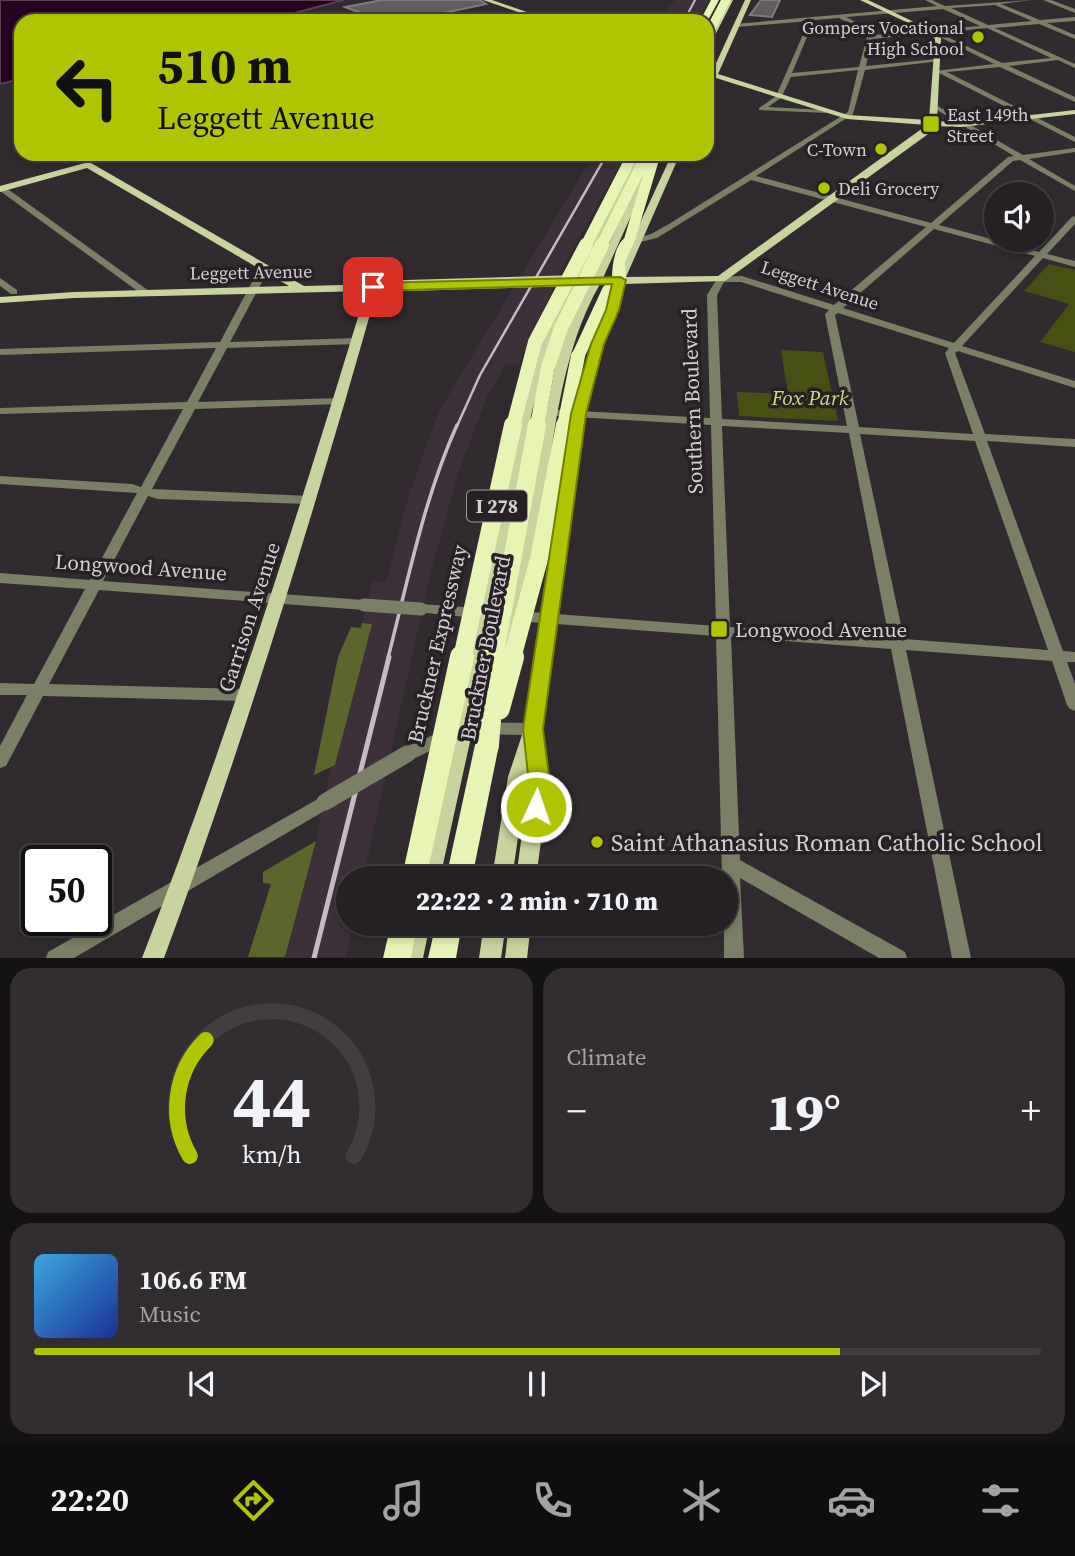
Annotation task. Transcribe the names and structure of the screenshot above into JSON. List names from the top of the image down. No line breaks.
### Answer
{"streets":{"highway":["I 278","Bruckner Expressway"],"main road":["Leggett Avenue","Garrison Avenue","Bruckner Boulevard"],"street":["Southern Boulevard","Longwood Avenue"]},"crossings":[["Leggett Avenue","Southern Boulevard"],["Leggett Avenue","Garrison Avenue"],["Leggett Avenue","Bruckner Boulevard"],["Southern Boulevard","Longwood Avenue"],["I 278","Bruckner Boulevard"],["Longwood Avenue","Garrison Avenue"],["Longwood Avenue","Bruckner Boulevard"]],"parks":["Fox Park"],"places":{"other":["Gompers Vocational High School","C-Town","Deli Grocery","Saint Athanasius Roman Catholic School"],"transit":["East 149th Street","Longwood Avenue"]},"page":{"turn":["510 m","Leggett Avenue"],"limit":"50","trip":"22:22 · 2 min · 710 m","tile":"Climate","heat":["−","19°","+"],"song":["106.6 FM","Music"],"tabs":"22:20","gauge":["44","km/h"]}}
